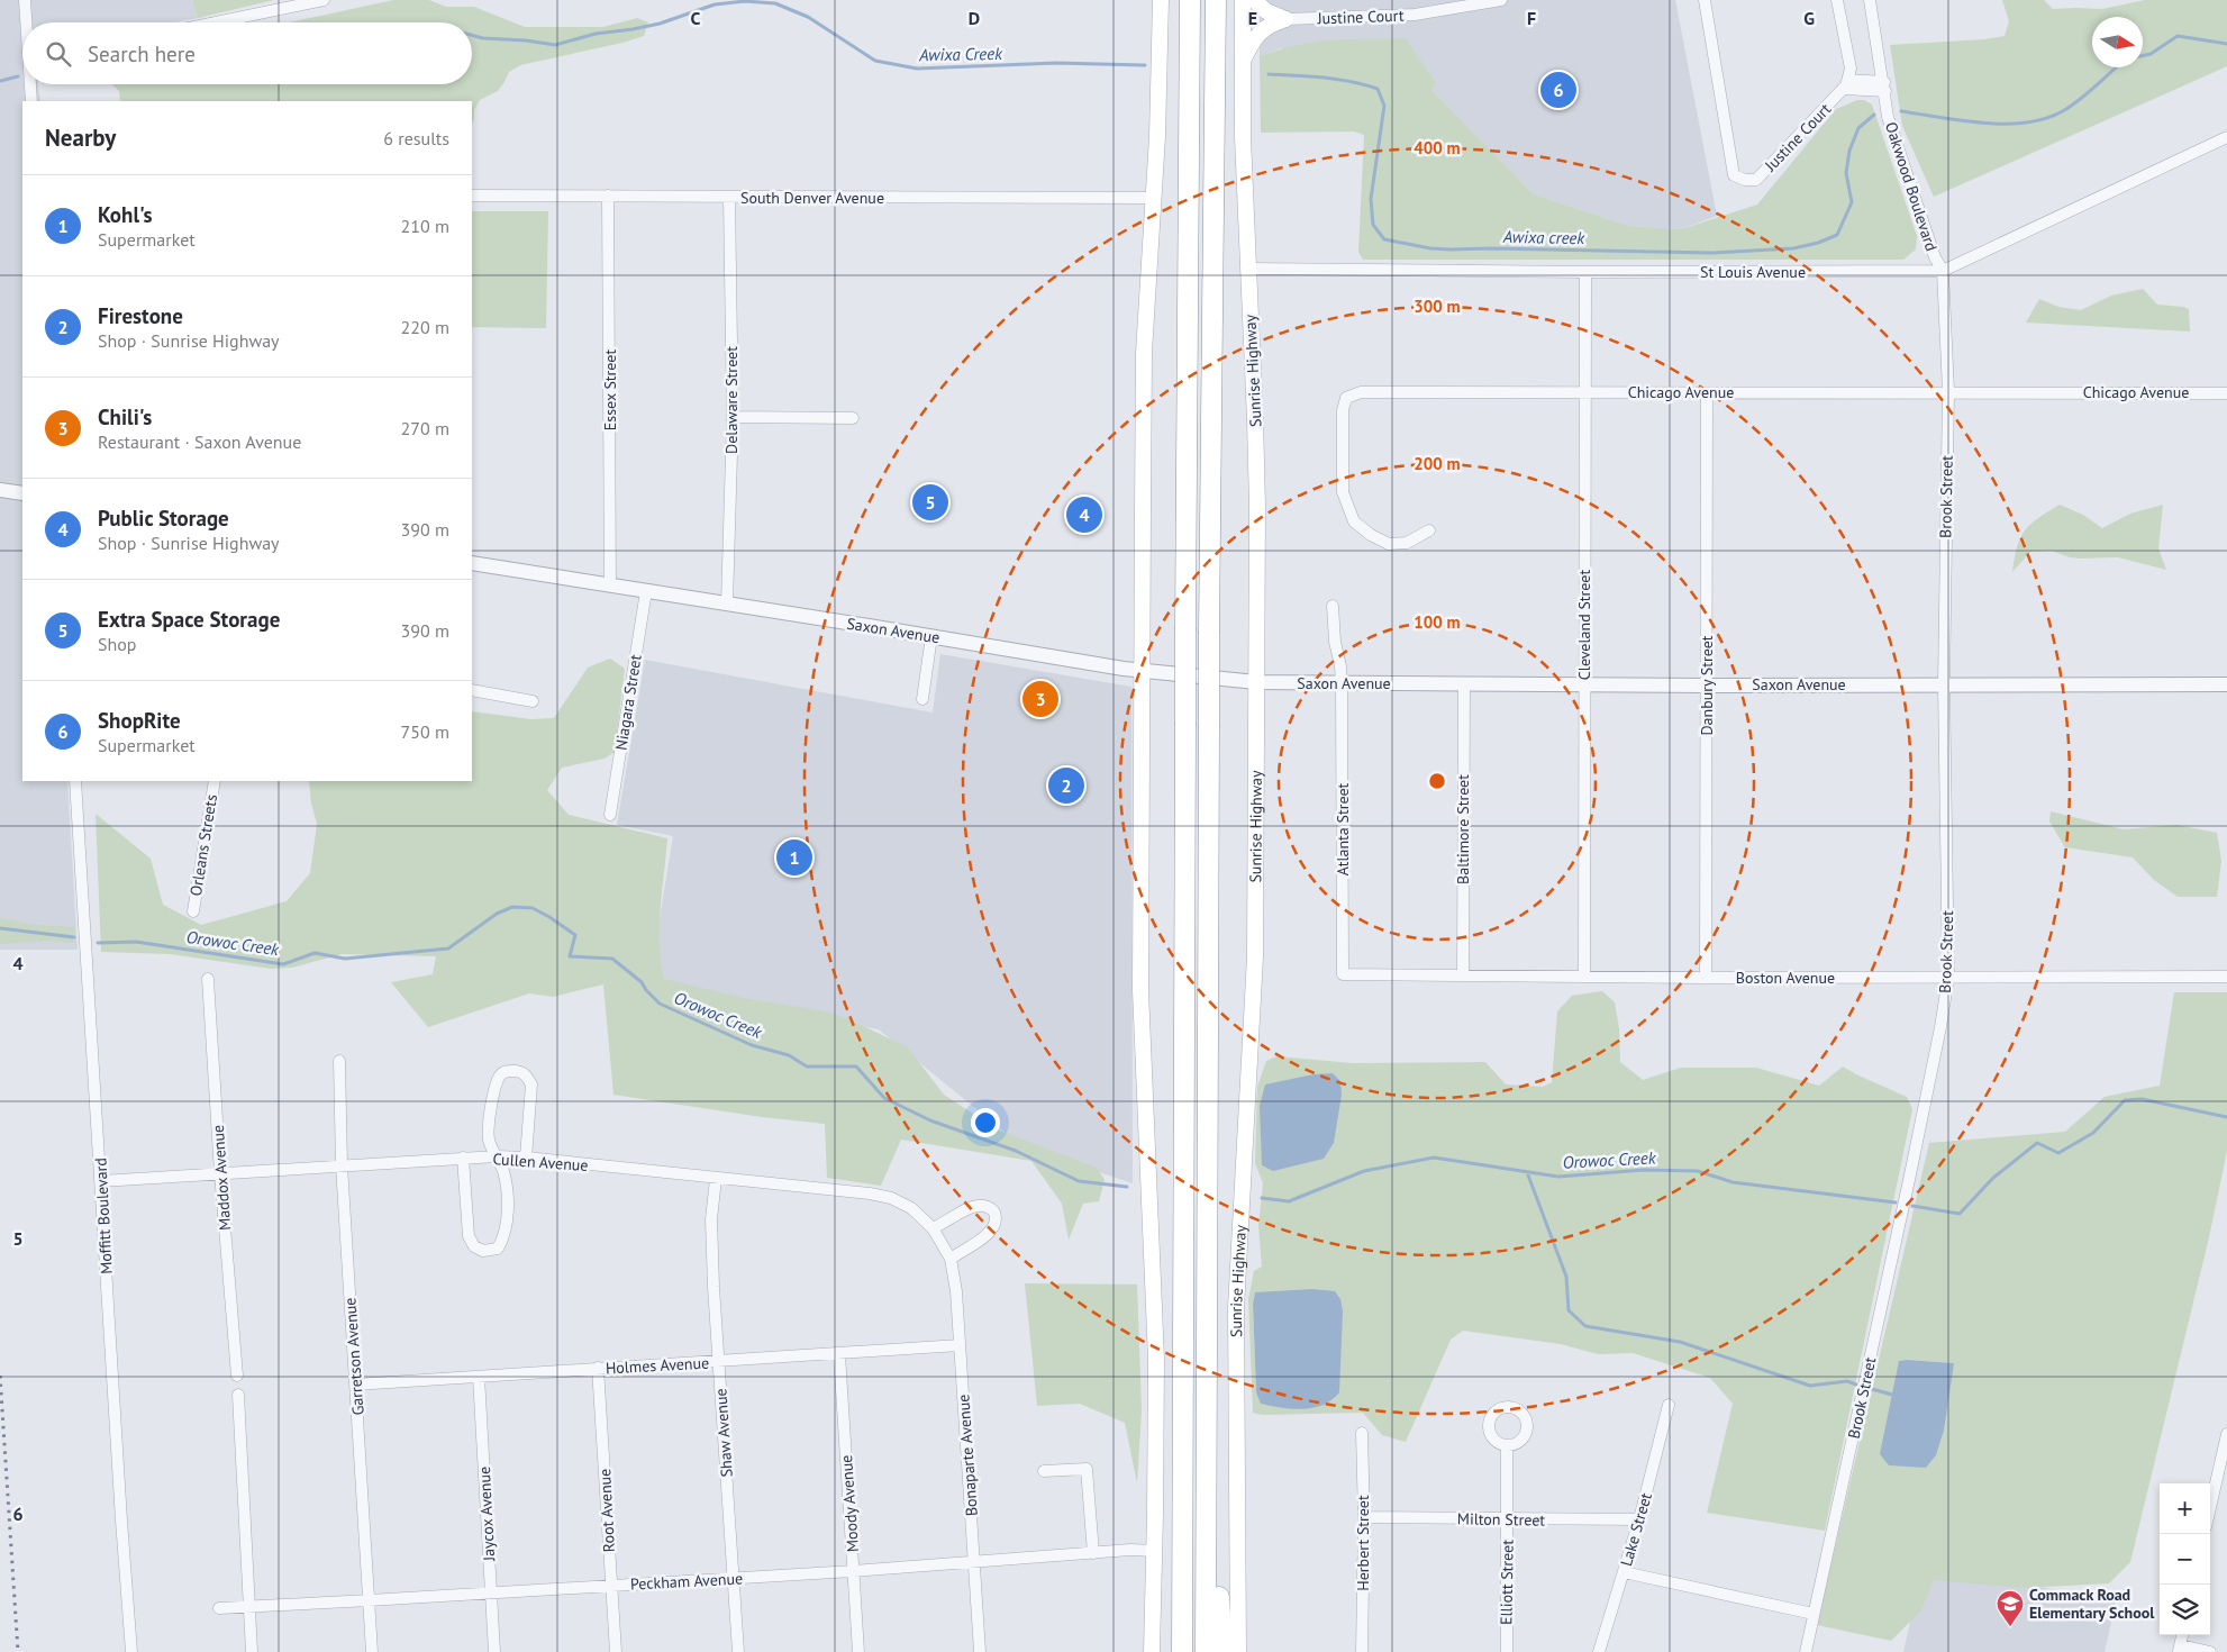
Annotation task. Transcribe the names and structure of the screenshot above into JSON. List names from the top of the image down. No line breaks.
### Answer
{"streets":{"highway":["Sunrise Highway"],"street":["Justine Court","Oakwood Boulevard","South Denver Avenue","St Louis Avenue","Essex Street","Chicago Avenue","Delaware Street","Brook Street","Cleveland Street","Saxon Avenue","Danbury Street","Niagara Street","Atlanta Street","Baltimore Street","Orleans Streets","Boston Avenue","Cullen Avenue","Maddox Avenue","Moffitt Boulevard","Garretson Avenue","Holmes Avenue","Shaw Avenue","Bonaparte Avenue","Moody Avenue","Root Avenue","Jaycox Avenue","Milton Street","Lake Street","Herbert Street","Peckham Avenue","Elliott Street"]},"crossings":[["Oakwood Boulevard","St Louis Avenue"],["Oakwood Boulevard","Brook Street"],["South Denver Avenue","Essex Street"],["South Denver Avenue","Delaware Street"],["St Louis Avenue","Sunrise Highway"],["St Louis Avenue","Brook Street"],["St Louis Avenue","Cleveland Street"],["Sunrise Highway","Saxon Avenue"],["Essex Street","Saxon Avenue"],["Chicago Avenue","Brook Street"],["Chicago Avenue","Cleveland Street"],["Chicago Avenue","Danbury Street"],["Delaware Street","Saxon Avenue"],["Brook Street","Saxon Avenue"],["Brook Street","Boston Avenue"],["Cleveland Street","Saxon Avenue"],["Cleveland Street","Boston Avenue"],["Saxon Avenue","Danbury Street"],["Saxon Avenue","Niagara Street"],["Saxon Avenue","Atlanta Street"],["Saxon Avenue","Baltimore Street"],["Danbury Street","Boston Avenue"],["Atlanta Street","Boston Avenue"],["Baltimore Street","Boston Avenue"],["Cullen Avenue","Maddox Avenue"],["Cullen Avenue","Moffitt Boulevard"],["Cullen Avenue","Garretson Avenue"],["Cullen Avenue","Shaw Avenue"],["Cullen Avenue","Bonaparte Avenue"],["Garretson Avenue","Holmes Avenue"],["Garretson Avenue","Peckham Avenue"],["Holmes Avenue","Shaw Avenue"],["Holmes Avenue","Bonaparte Avenue"],["Holmes Avenue","Moody Avenue"],["Holmes Avenue","Root Avenue"],["Holmes Avenue","Jaycox Avenue"],["Shaw Avenue","Peckham Avenue"],["Bonaparte Avenue","Peckham Avenue"],["Moody Avenue","Peckham Avenue"],["Root Avenue","Peckham Avenue"],["Jaycox Avenue","Peckham Avenue"],["Milton Street","Lake Street"],["Milton Street","Herbert Street"],["Milton Street","Elliott Street"]],"water":["Awixa Creek","Awixa creek","Orowoc Creek"],"places":{"school or university":["Commack Road Elementary School"]},"north":"right","page":{"search":"Search here","pins":["6","5","4","3","2","1"],"heading":["Nearby","6 results"],"list":[{"mark":"1","name":"Kohl's","note":"Supermarket","value":"210 m"},{"mark":"2","name":"Firestone","note":"Shop · Sunrise Highway","value":"220 m"},{"mark":"3","name":"Chili's","note":"Restaurant · Saxon Avenue","value":"270 m"},{"mark":"4","name":"Public Storage","note":"Shop · Sunrise Highway","value":"390 m"},{"mark":"5","name":"Extra Space Storage","note":"Shop","value":"390 m"},{"mark":"6","name":"ShopRite","note":"Supermarket","value":"750 m"}],"map_buttons":["+","−"]},"grid":{"columns":["C","D","E","F","G"],"rows":["4","5","6"]},"rings":["400 m","300 m","200 m","100 m"]}
